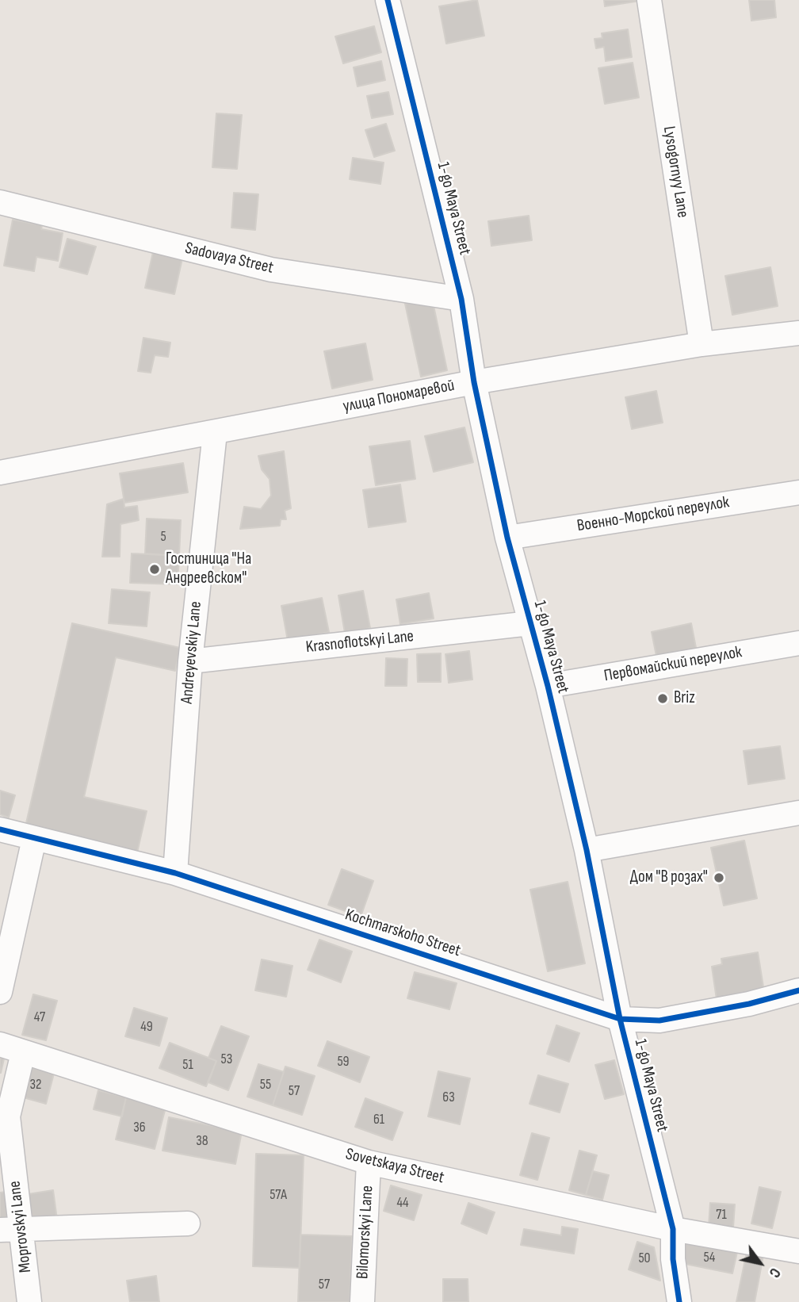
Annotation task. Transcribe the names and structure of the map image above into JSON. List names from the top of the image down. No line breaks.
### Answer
{"streets":{"street":["Lysogornyy Lane","1-go Maya Street","Sadovaya Street","улица Пономаревой","Военно-Морской переулок","Krasnoflotskyi Lane","Andreyevskiy Lane","Первомайский переулок","Kochmarskoho Street","Sovetskaya Street","Moprovskyi Lane","Bilomorskyi Lane"]},"crossings":[["Lysogornyy Lane","улица Пономаревой"],["1-go Maya Street","Sadovaya Street"],["1-go Maya Street","улица Пономаревой"],["1-go Maya Street","Военно-Морской переулок"],["1-go Maya Street","Krasnoflotskyi Lane"],["1-go Maya Street","Первомайский переулок"],["1-go Maya Street","Kochmarskoho Street"],["1-go Maya Street","Sovetskaya Street"],["улица Пономаревой","Andreyevskiy Lane"],["Krasnoflotskyi Lane","Andreyevskiy Lane"],["Andreyevskiy Lane","Kochmarskoho Street"],["Sovetskaya Street","Moprovskyi Lane"],["Sovetskaya Street","Bilomorskyi Lane"]],"places":["Гостиница \"На Андреевском\"","Briz","Дом \"В розах\""],"house_numbers":["5","47","49","53","59","51","32","55","57","63","61","36","38","57А","44","71","54","50","57"],"north":"bottom right"}
